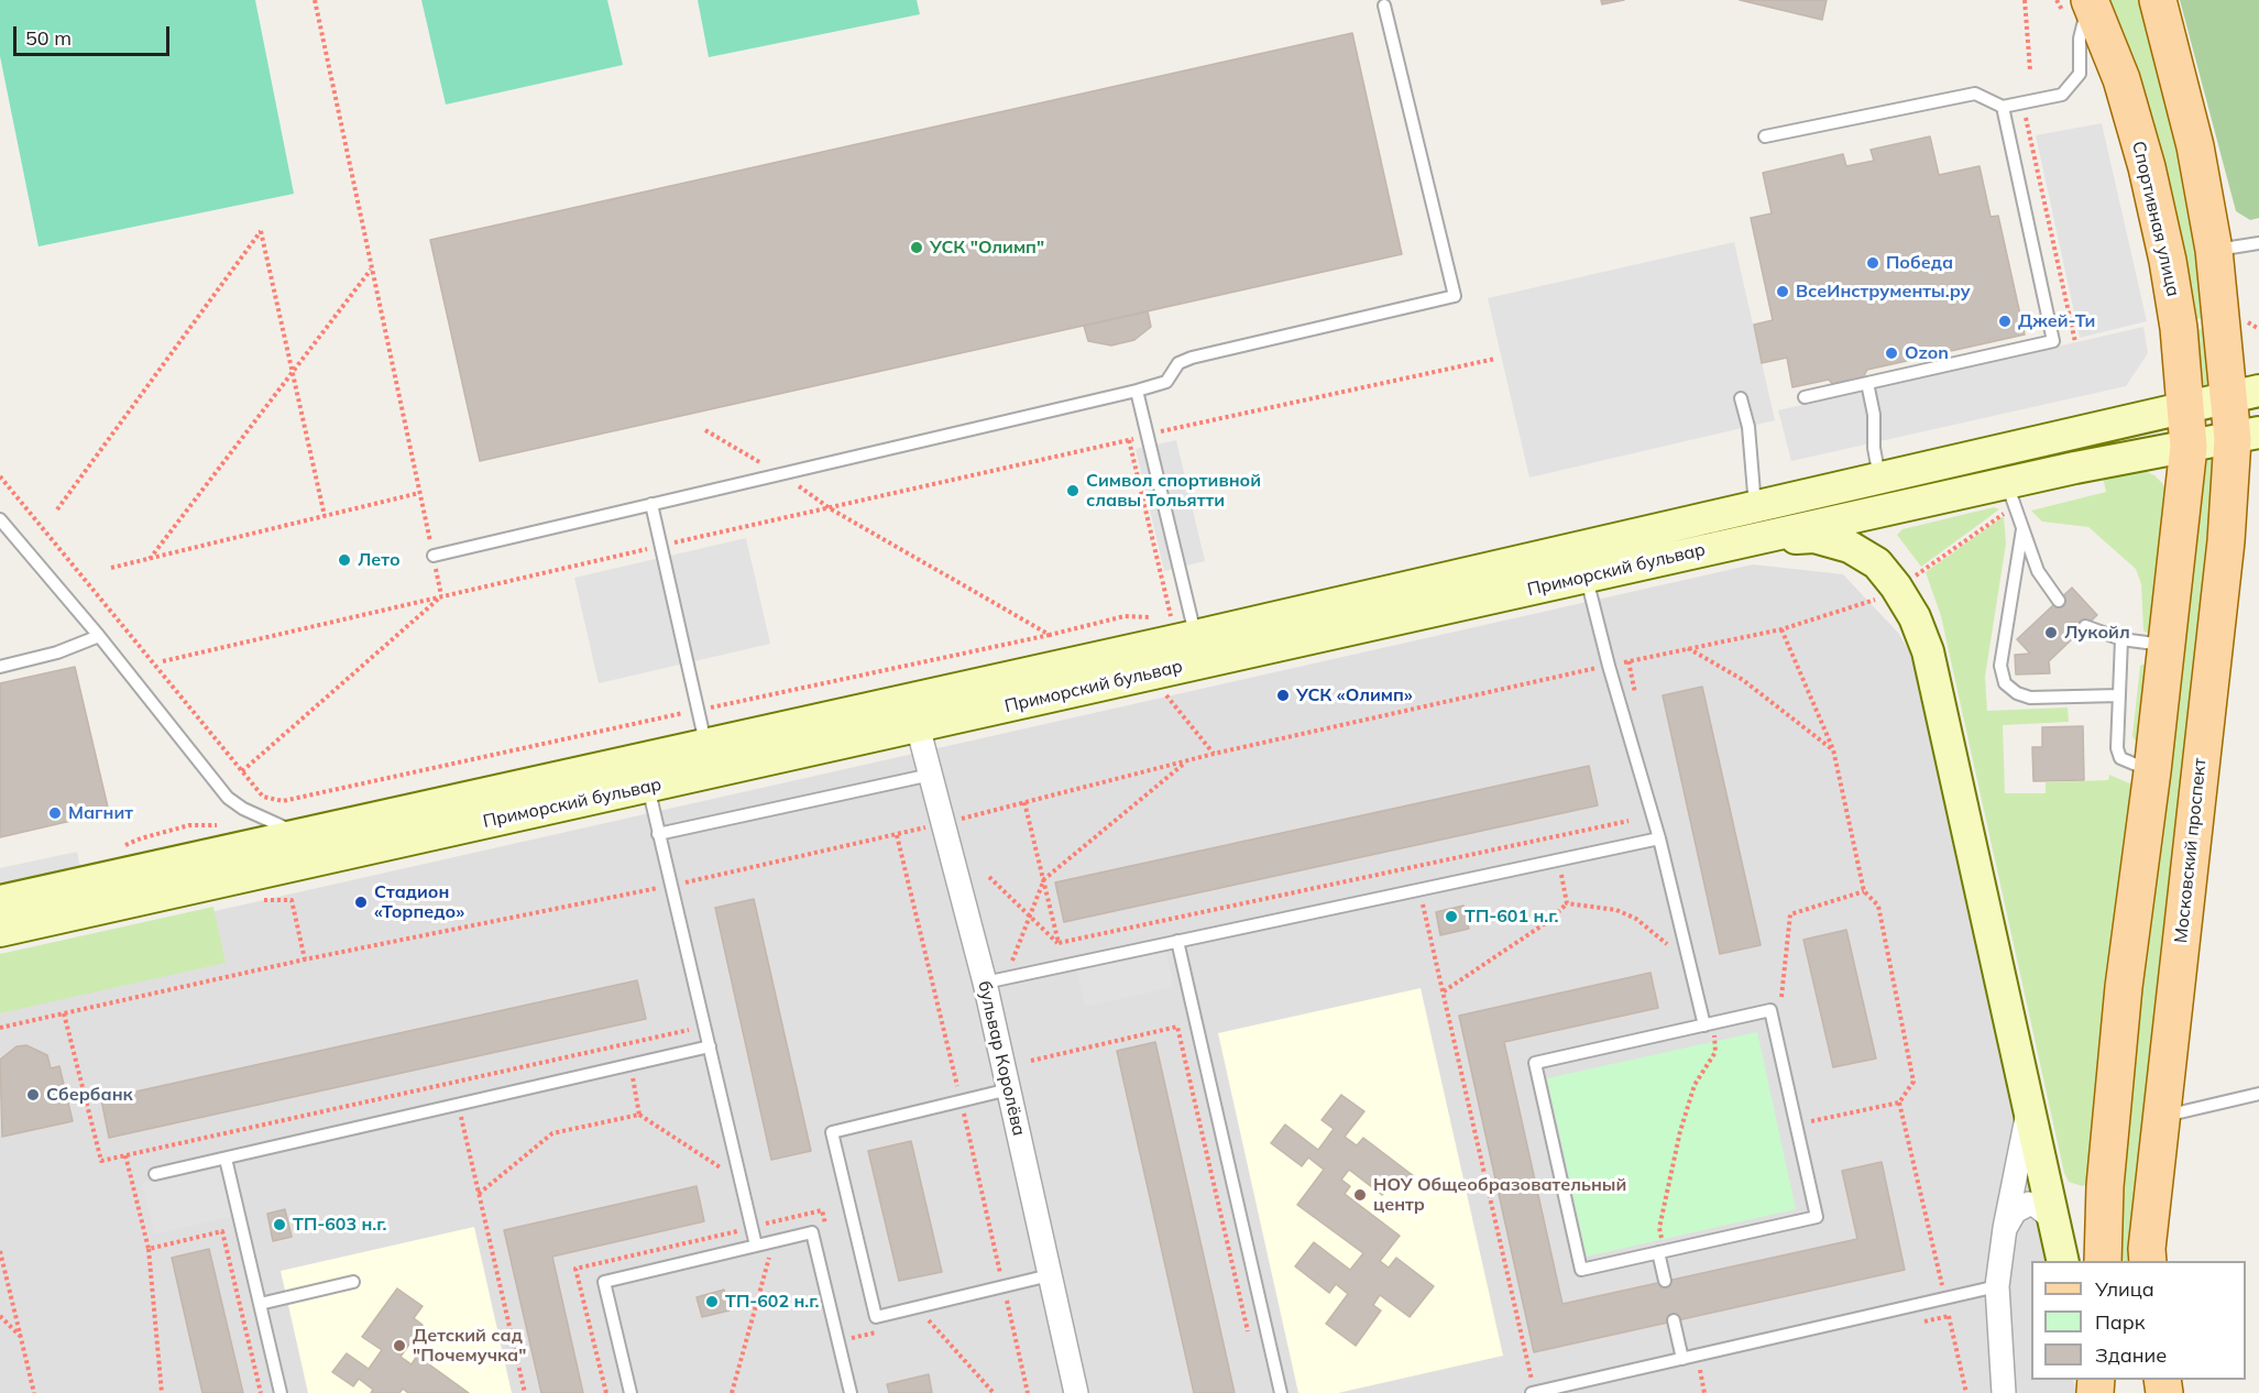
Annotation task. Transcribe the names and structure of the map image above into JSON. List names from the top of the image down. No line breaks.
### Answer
{"streets":{"main road":["Спортивная улица","Приморский бульвар","Московский проспект"],"street":["бульвар Королёва"]},"crossings":[["Спортивная улица","Приморский бульвар"],["Приморский бульвар","Московский проспект"],["Приморский бульвар","бульвар Королёва"]],"places":["УСК \"Олимп\"","Победа","ВсеИнструменты.ру","Джей-Ти","Ozon","Символ спортивной славы Тольятти","Лето","Лукойл","УСК «Олимп»","Магнит","Стадион «Торпедо»","ТП-601 н.г.","Сбербанк","НОУ Общеобразовательный центр","ТП-603 н.г.","ТП-602 н.г.","Детский сад \"Почемучка\""],"legend":["Улица","Парк","Здание"],"scale_bar":"50 m"}
